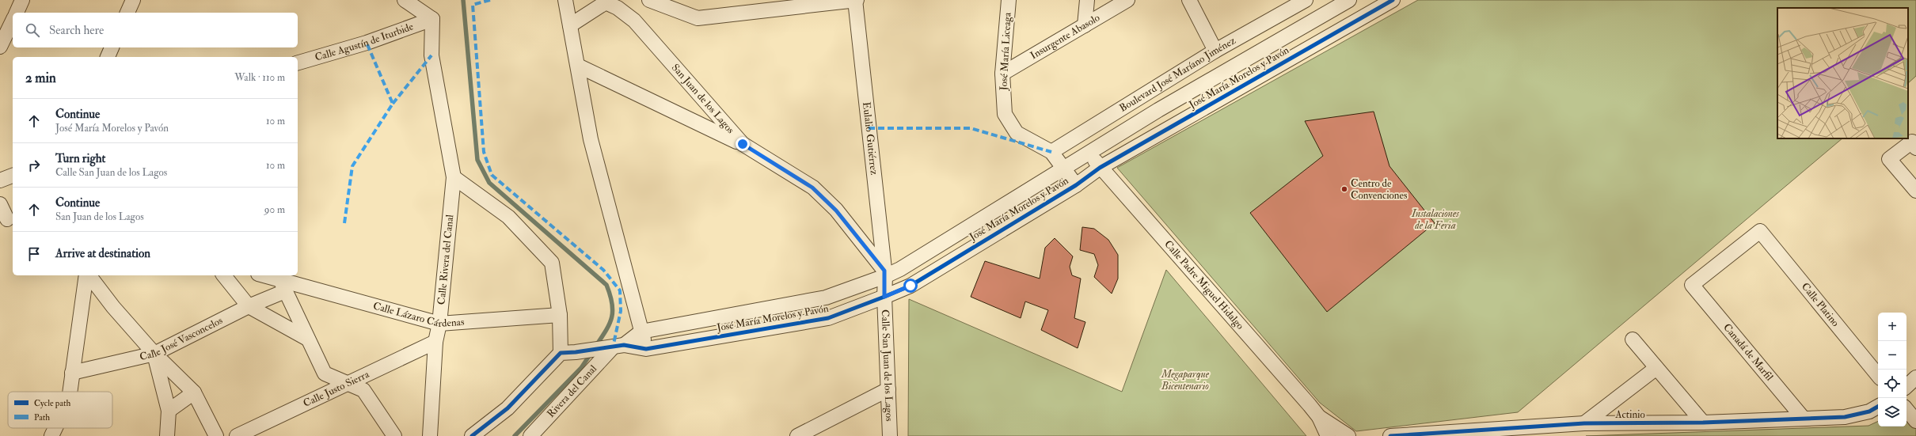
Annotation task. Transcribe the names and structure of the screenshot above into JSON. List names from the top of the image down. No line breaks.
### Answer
{"streets":{"street":["Insurgente Abasolo","Calle Agustín de Iturbide","José María Liceaga","Boulevard José Maríano Jiménez","José María Morelos y Pavón","San Juan de los Lagos","Eulalio Gutiérrez","Calle Rivera del Canal","Calle Padre Miguel Hidalgo","Calle Platino","Calle Lázaro Cárdenas","Calle José Vasconcelos","Canadá de Marfil","Calle San Juan de los Lagos","Calle Justo Sierra","Rivera del Canal","Actinio"]},"crossings":[["Insurgente Abasolo","José María Liceaga"],["Calle Agustín de Iturbide","Calle Rivera del Canal"],["José María Liceaga","Boulevard José Maríano Jiménez"],["José María Liceaga","José María Morelos y Pavón"],["José María Morelos y Pavón","San Juan de los Lagos"],["José María Morelos y Pavón","Eulalio Gutiérrez"],["José María Morelos y Pavón","Calle Padre Miguel Hidalgo"],["José María Morelos y Pavón","Calle San Juan de los Lagos"],["José María Morelos y Pavón","Rivera del Canal"],["San Juan de los Lagos","Eulalio Gutiérrez"],["San Juan de los Lagos","Calle San Juan de los Lagos"],["Eulalio Gutiérrez","Calle San Juan de los Lagos"],["Calle Rivera del Canal","Calle Lázaro Cárdenas"],["Calle Rivera del Canal","Calle Justo Sierra"],["Calle Platino","Canadá de Marfil"],["Calle Lázaro Cárdenas","Calle José Vasconcelos"],["Canadá de Marfil","Actinio"]],"parks":["Instalaciones de la Feria","Megaparque Bicentenario"],"places":["Centro de Convenciones"],"legend":["Cycle path","Path"],"page":{"search":"Search here","heading":["2 min","Walk · 110 m"],"list":[["Continue","José María Morelos y Pavón","10 m"],["Turn right","Calle San Juan de los Lagos","10 m"],["Continue","San Juan de los Lagos","90 m"],"Arrive at destination"],"map_buttons":["+","−"]}}
